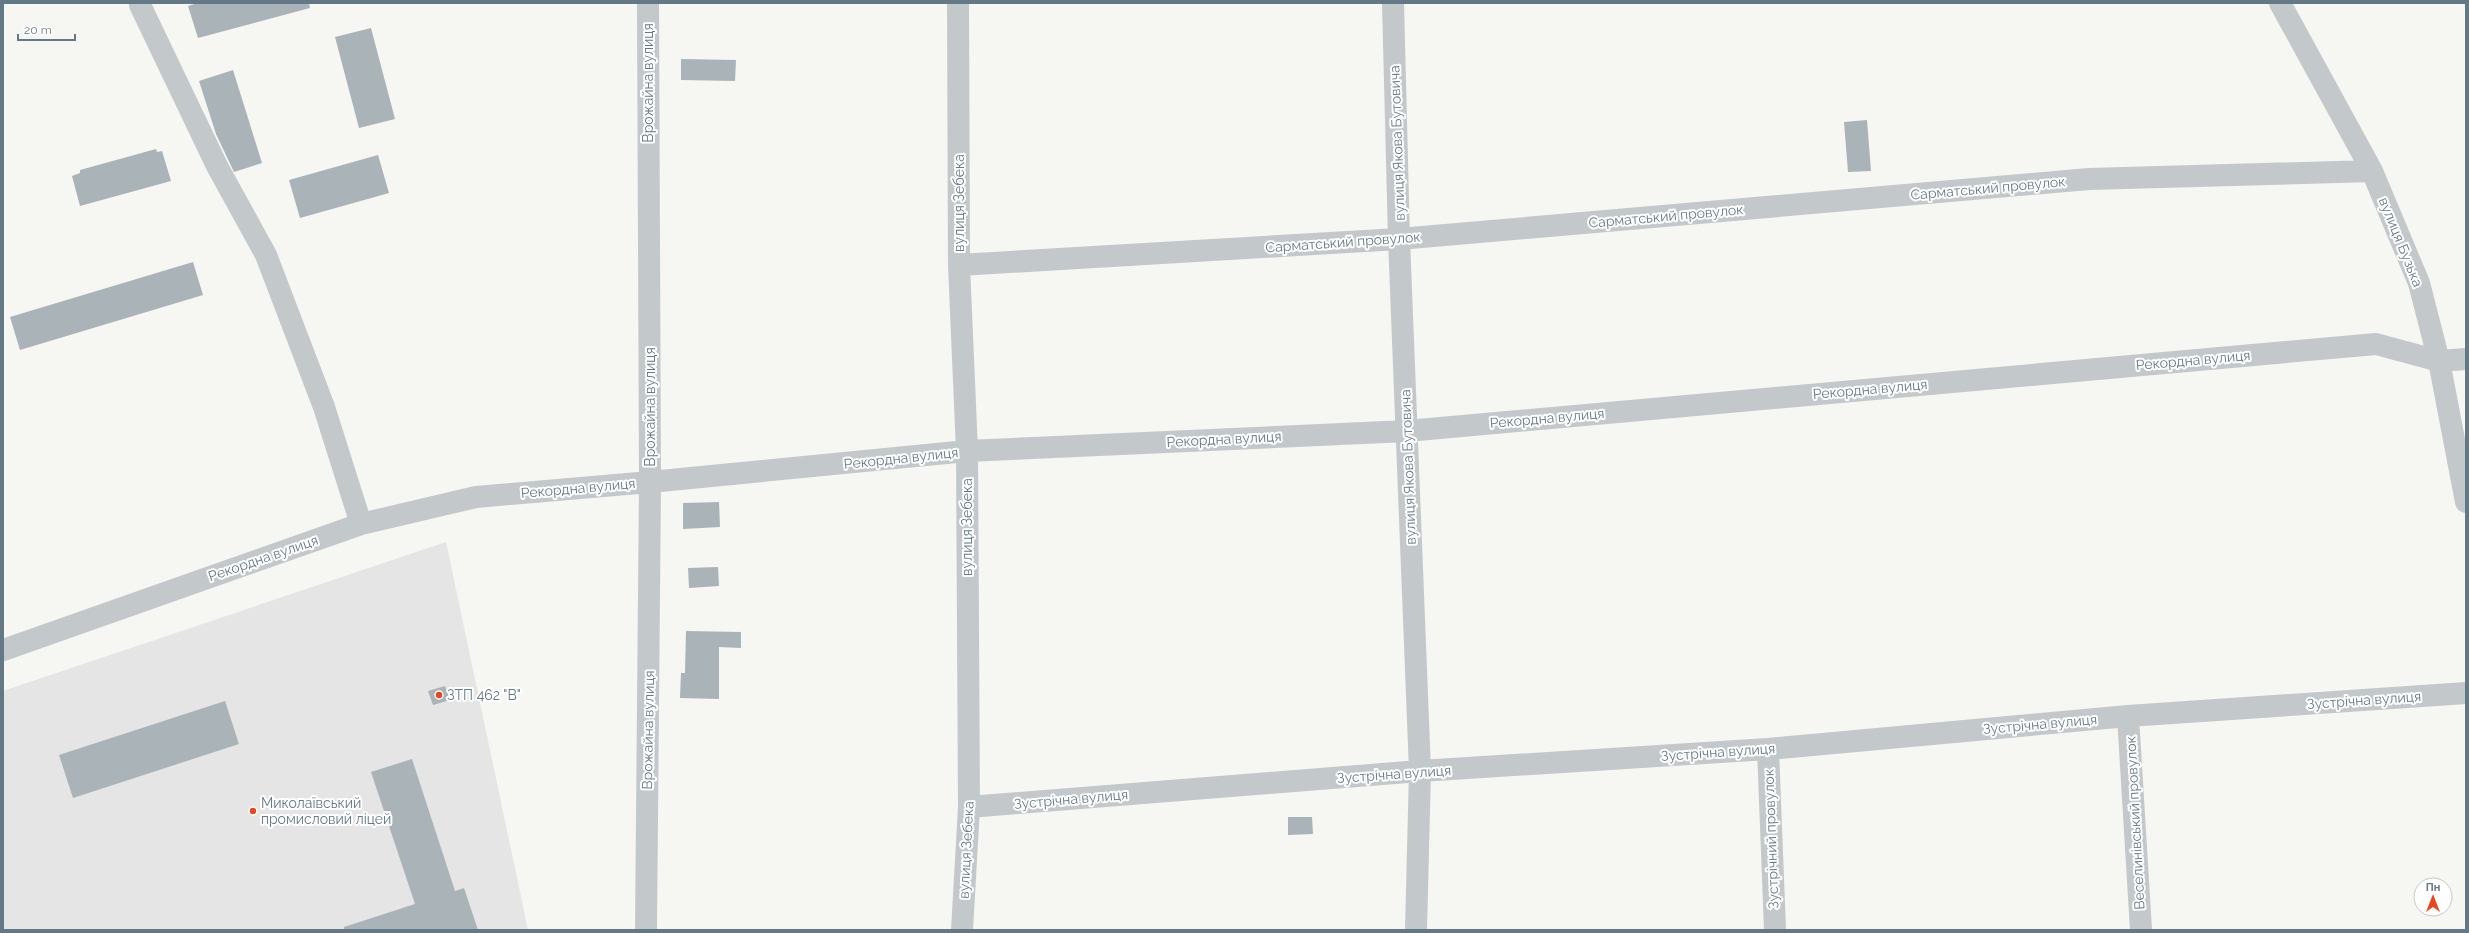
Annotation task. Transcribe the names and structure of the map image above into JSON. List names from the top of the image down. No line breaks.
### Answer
{"streets":{"street":["Врожайна вулиця","вулиця Якова Бутовича","Сарматський провулок","вулиця Зебека","вулиця Бузька","Рекордна вулиця","Зустрічна вулиця","Веселинівський провулок","Зустрічний провулок"]},"crossings":[["Врожайна вулиця","Рекордна вулиця"],["вулиця Якова Бутовича","Сарматський провулок"],["вулиця Якова Бутовича","Рекордна вулиця"],["вулиця Якова Бутовича","Зустрічна вулиця"],["Сарматський провулок","вулиця Зебека"],["Сарматський провулок","вулиця Бузька"],["вулиця Зебека","Рекордна вулиця"],["вулиця Зебека","Зустрічна вулиця"],["вулиця Бузька","Рекордна вулиця"],["Зустрічна вулиця","Веселинівський провулок"],["Зустрічна вулиця","Зустрічний провулок"]],"places":["ЗТП 462 \"В\"","Миколаївський промисловий ліцей"],"scale_bar":"20 m","north":"top"}
